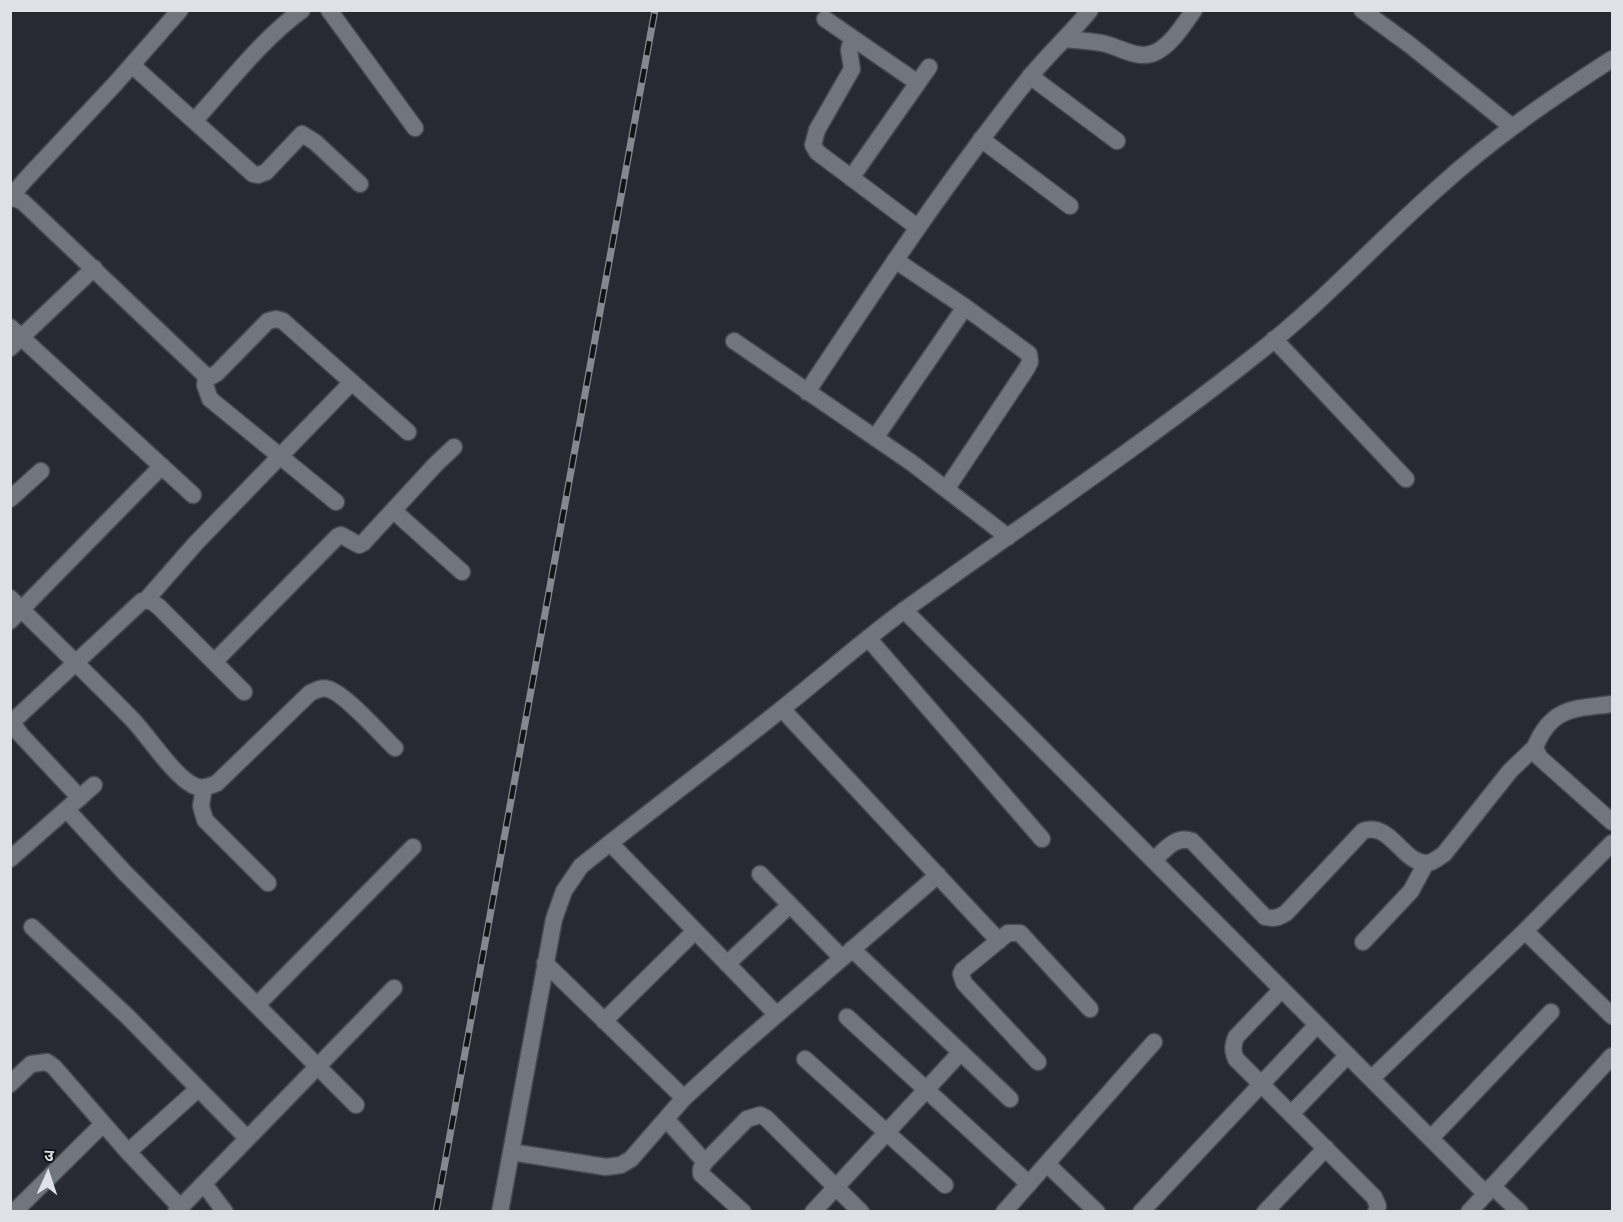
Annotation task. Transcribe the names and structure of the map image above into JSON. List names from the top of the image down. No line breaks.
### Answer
{"north":"top"}
